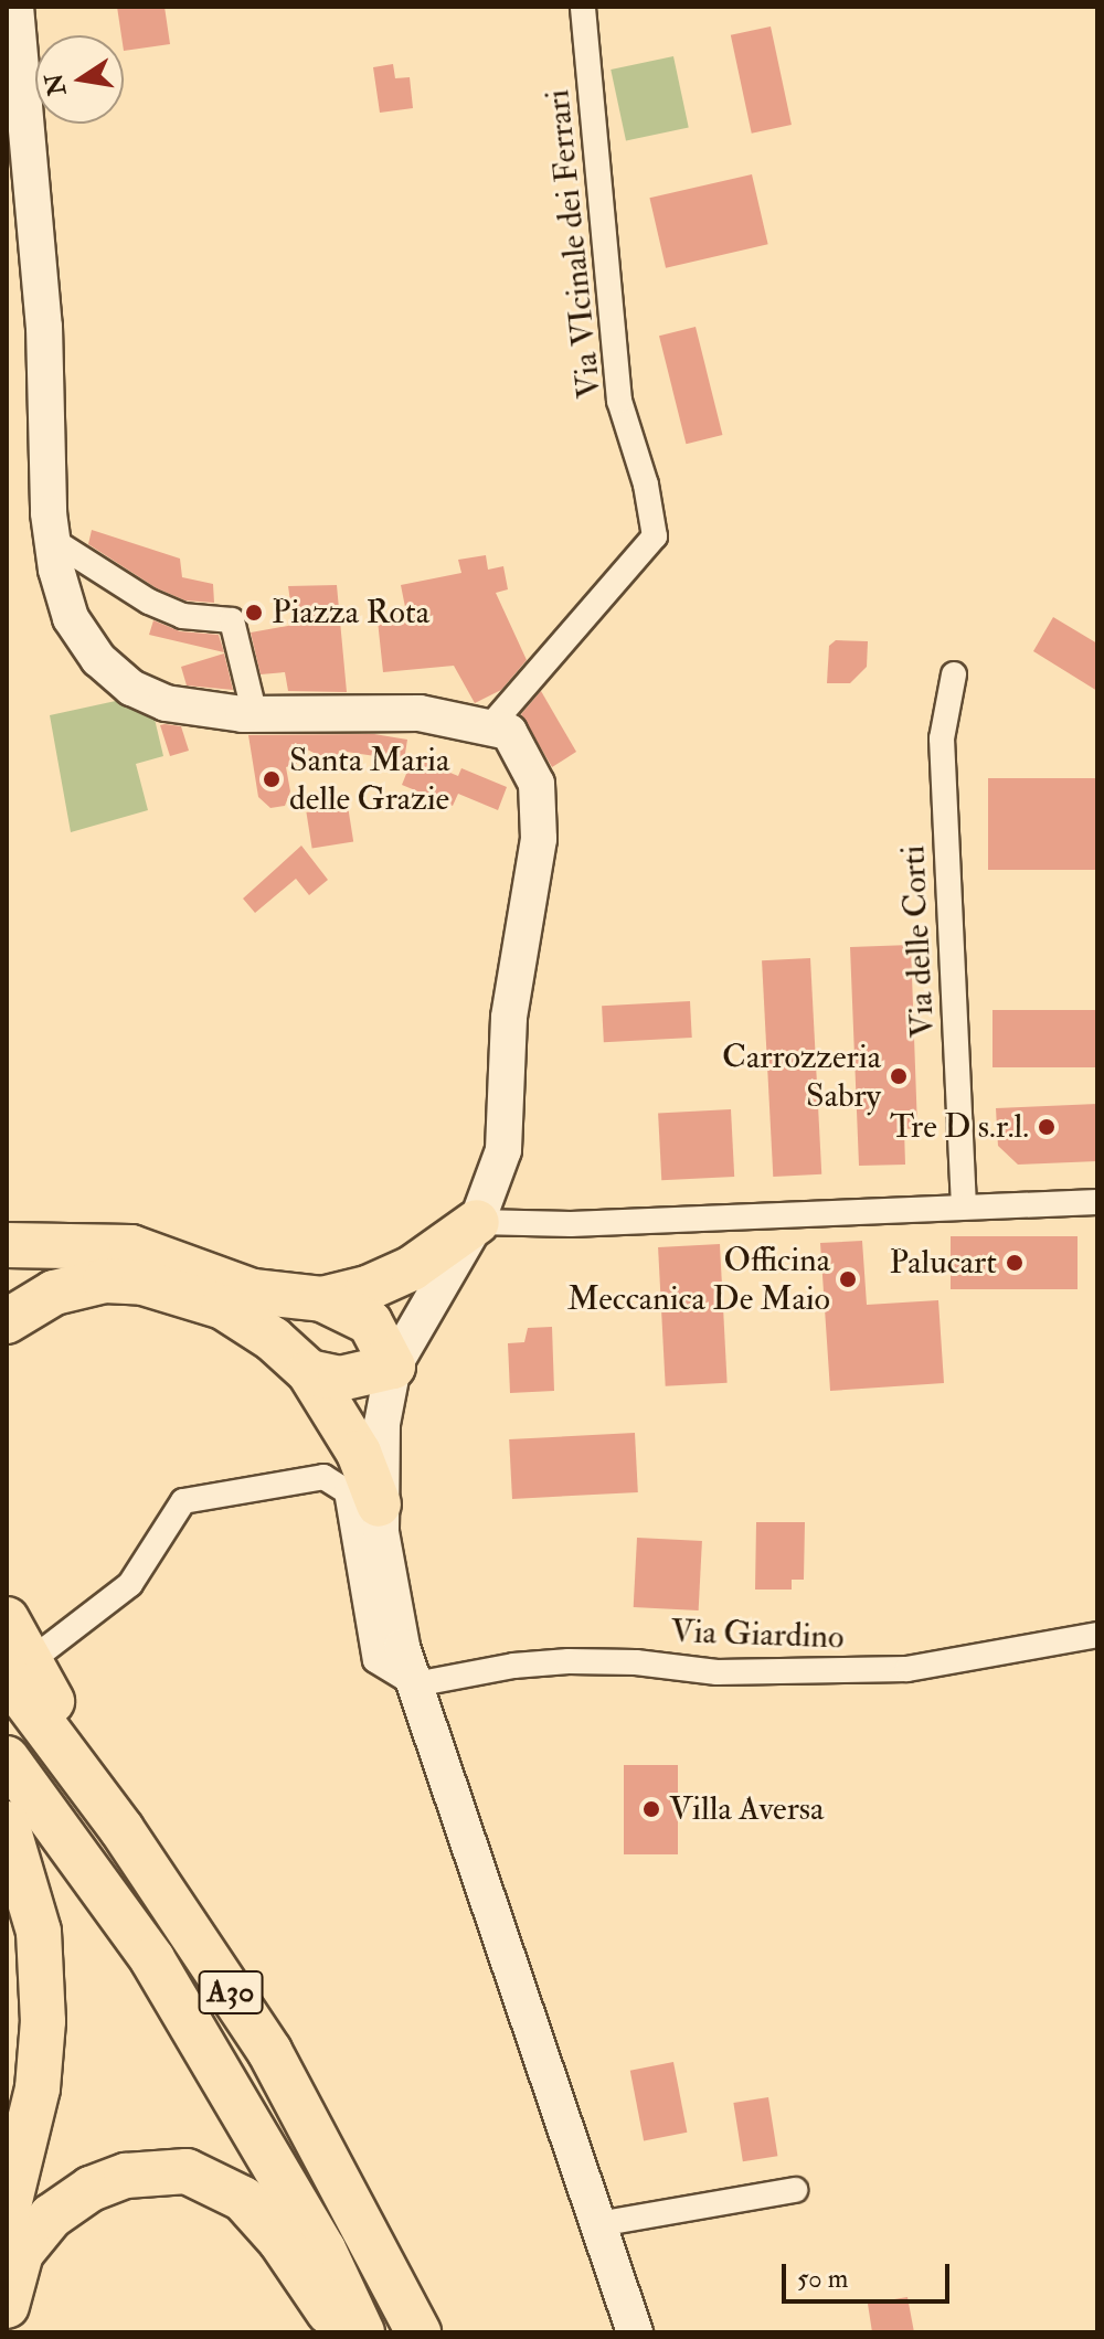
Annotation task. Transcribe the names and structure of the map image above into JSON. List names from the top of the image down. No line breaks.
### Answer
{"streets":{"highway":["A30"],"street":["Via VIcinale dei Ferrari","Via delle Corti","Via Giardino"]},"places":["Piazza Rota","Santa Maria delle Grazie","Carrozzeria Sabry","Tre D s.r.l.","Palucart","Officina Meccanica De Maio","Villa Aversa"],"scale_bar":"50 m","north":"left"}
